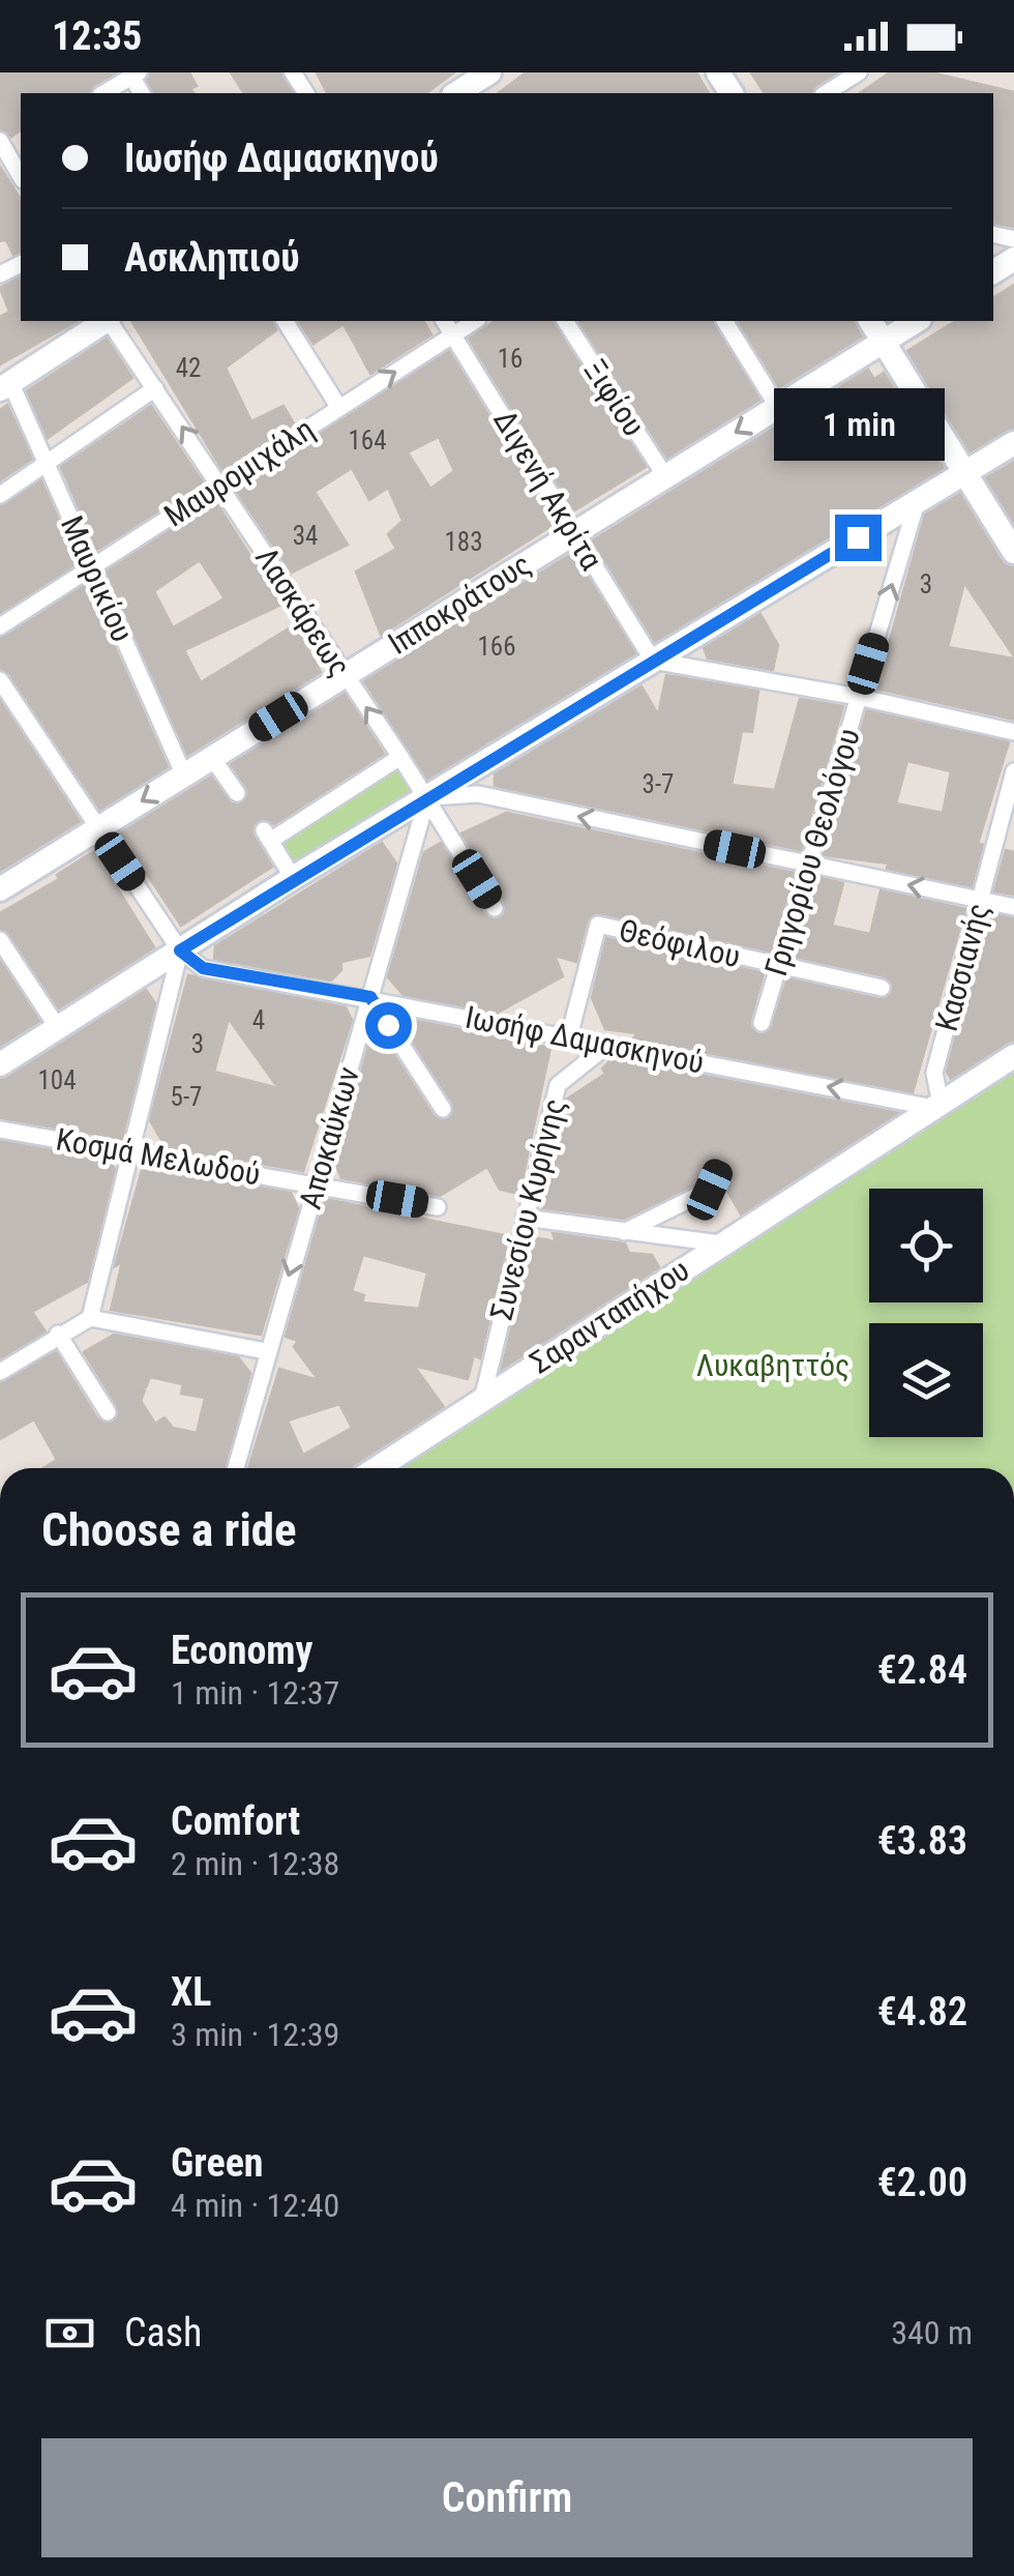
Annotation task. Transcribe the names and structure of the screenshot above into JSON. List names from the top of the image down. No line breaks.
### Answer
{"streets":{"street":["Ξιφίου","Μαυρομιχάλη","Διγενή Ακρίτα","Μαυρικίου","Ιπποκράτους","Λασκάρεως","Γρηγορίου Θεολόγου","Θεόφιλου","Κασσιανής","Ιωσήφ Δαμασκηνού","Αποκαύκων","Κοσμά Μελωδού","Συνεσίου Κυρήνης","Σαρανταπήχου"]},"crossings":[["Ξιφίου","Ιπποκράτους"],["Μαυρομιχάλη","Διγενή Ακρίτα"],["Μαυρομιχάλη","Μαυρικίου"],["Μαυρομιχάλη","Λασκάρεως"],["Διγενή Ακρίτα","Ιπποκράτους"],["Μαυρικίου","Ιπποκράτους"],["Ιπποκράτους","Λασκάρεως"],["Λασκάρεως","Αποκαύκων"],["Γρηγορίου Θεολόγου","Θεόφιλου"],["Θεόφιλου","Ιωσήφ Δαμασκηνού"],["Κασσιανής","Ιωσήφ Δαμασκηνού"],["Κασσιανής","Σαρανταπήχου"],["Ιωσήφ Δαμασκηνού","Αποκαύκων"],["Ιωσήφ Δαμασκηνού","Συνεσίου Κυρήνης"],["Ιωσήφ Δαμασκηνού","Σαρανταπήχου"],["Αποκαύκων","Κοσμά Μελωδού"],["Συνεσίου Κυρήνης","Σαρανταπήχου"]],"one_way":["Γρηγορίου Θεολόγου","Ιωσήφ Δαμασκηνού"],"parks":["Λυκαβηττός"],"house_numbers":["16","42","164","34","183","3","166","3-7","4","3","104","5-7"],"page":{"status":"12:35","banner":["Ιωσήφ Δαμασκηνού","Ασκληπιού"],"bubble":"1 min","heading":"Choose a ride","list":[{"name":"Economy","note":"1 min · 12:37","value":"€2.84"},{"name":"Comfort","note":"2 min · 12:38","value":"€3.83"},{"name":"XL","note":"3 min · 12:39","value":"€4.82"},{"name":"Green","note":"4 min · 12:40","value":"€2.00"}],"pay":["Cash","340 m"],"buttons":"Confirm"}}
